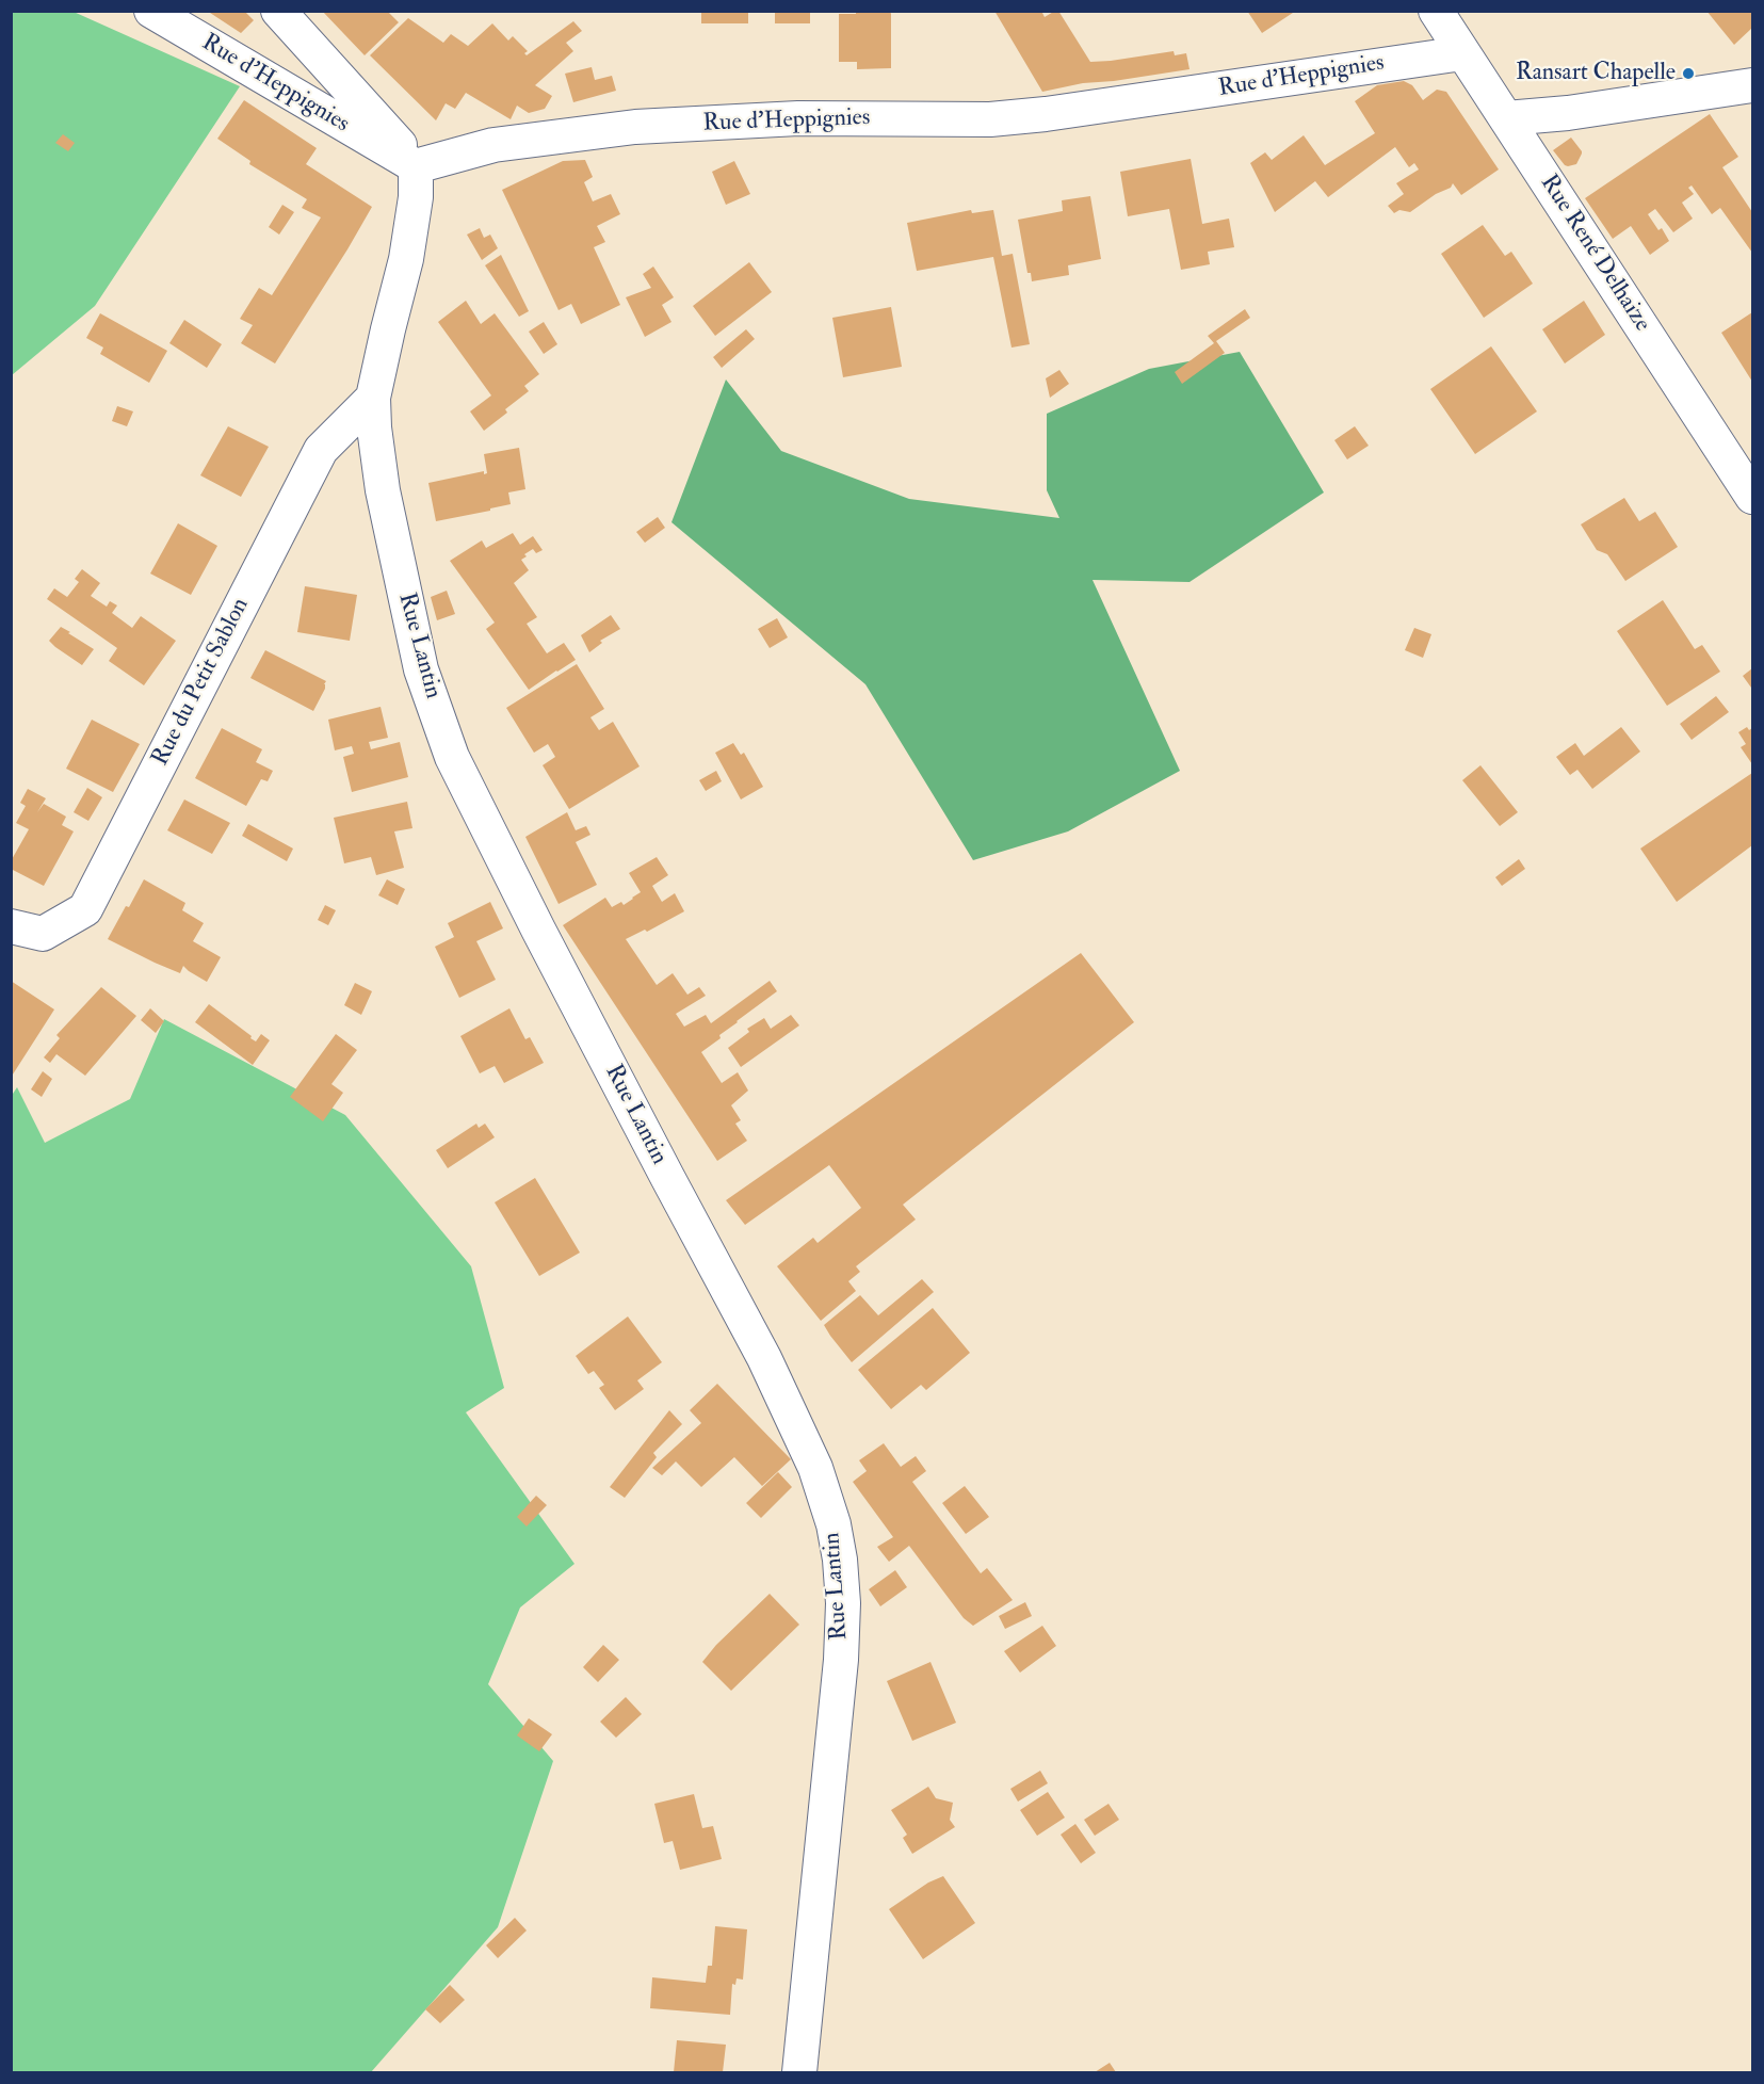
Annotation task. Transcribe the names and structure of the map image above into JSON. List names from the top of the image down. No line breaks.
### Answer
{"streets":{"street":["Rue d'Heppignies","Rue René Delhaize","Rue Lantin","Rue du Petit Sablon"]},"crossings":[["Rue d'Heppignies","Rue René Delhaize"],["Rue d'Heppignies","Rue Lantin"],["Rue Lantin","Rue du Petit Sablon"]],"places":["Ransart Chapelle"]}
